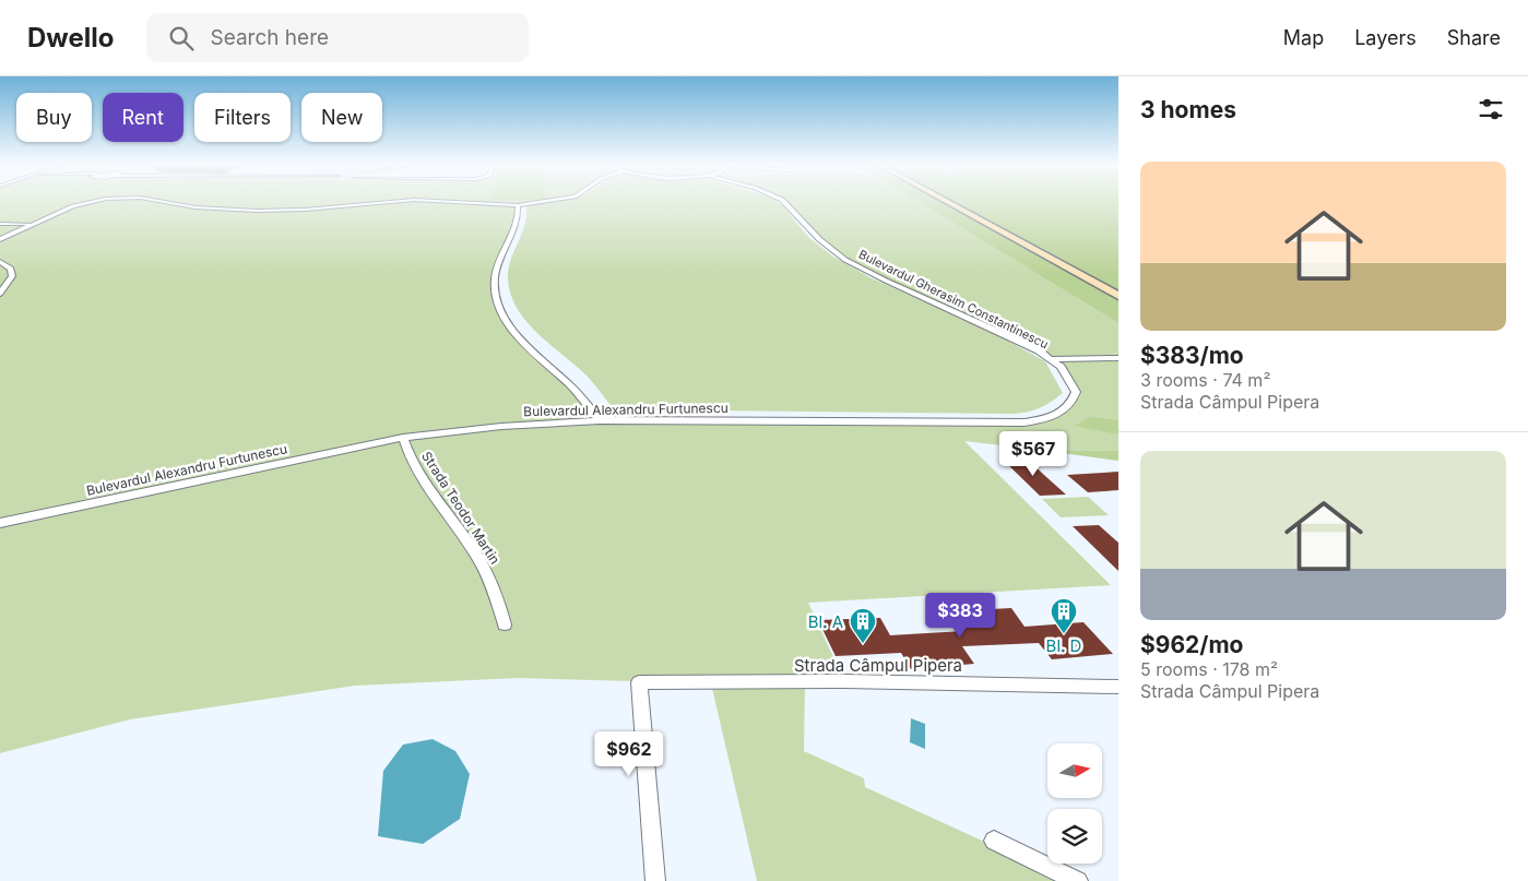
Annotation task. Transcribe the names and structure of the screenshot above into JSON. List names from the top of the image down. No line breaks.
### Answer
{"streets":{"street":["Bulevardul Gherasim Constantinescu","Bulevardul Alexandru Furtunescu","Strada Teodor Martin","Strada Câmpul Pipera"]},"crossings":[["Bulevardul Gherasim Constantinescu","Bulevardul Alexandru Furtunescu"],["Bulevardul Alexandru Furtunescu","Strada Teodor Martin"]],"places":{"building":["Bl. D","Bl. A"]},"north":"right","page":{"header":"Dwello","search":"Search here","nav":["Map","Layers","Share"],"heading":"3 homes","chip":["Buy","Rent","Filters","New"],"list":[{"name":"$383/mo","note":"3 rooms · 74 m² · Strada Câmpul Pipera"},{"name":"$962/mo","note":"5 rooms · 178 m² · Strada Câmpul Pipera"}],"price":["$567","$383","$962"]}}
